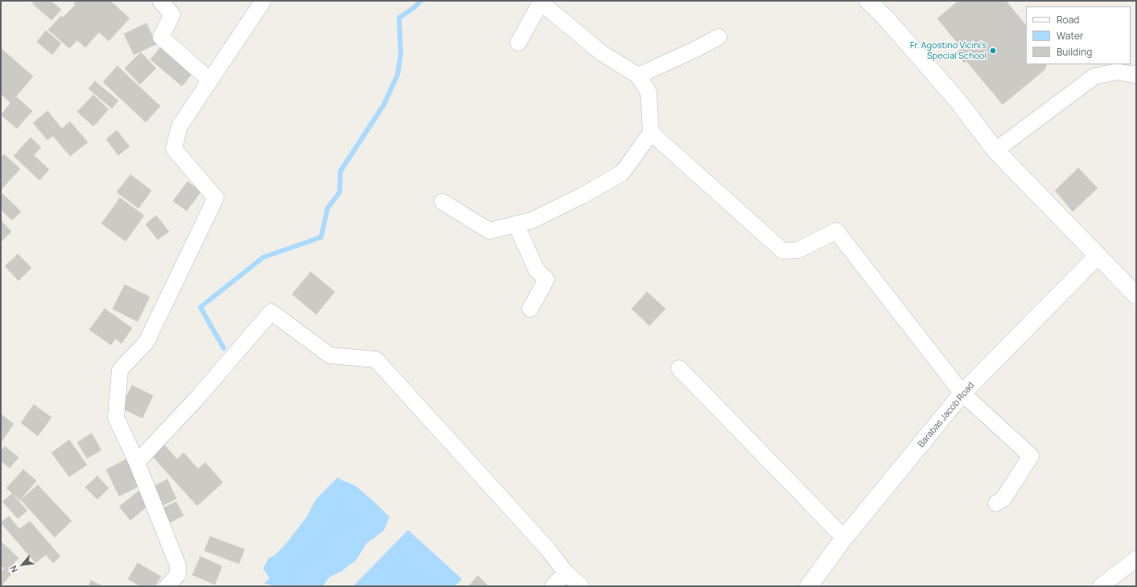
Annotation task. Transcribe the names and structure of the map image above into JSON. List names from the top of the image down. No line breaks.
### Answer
{"streets":{"street":["Barabas Jacob Road"]},"places":["Fr. Agostino Vicini's Special School"],"legend":["Road","Water","Building"],"north":"bottom left"}
